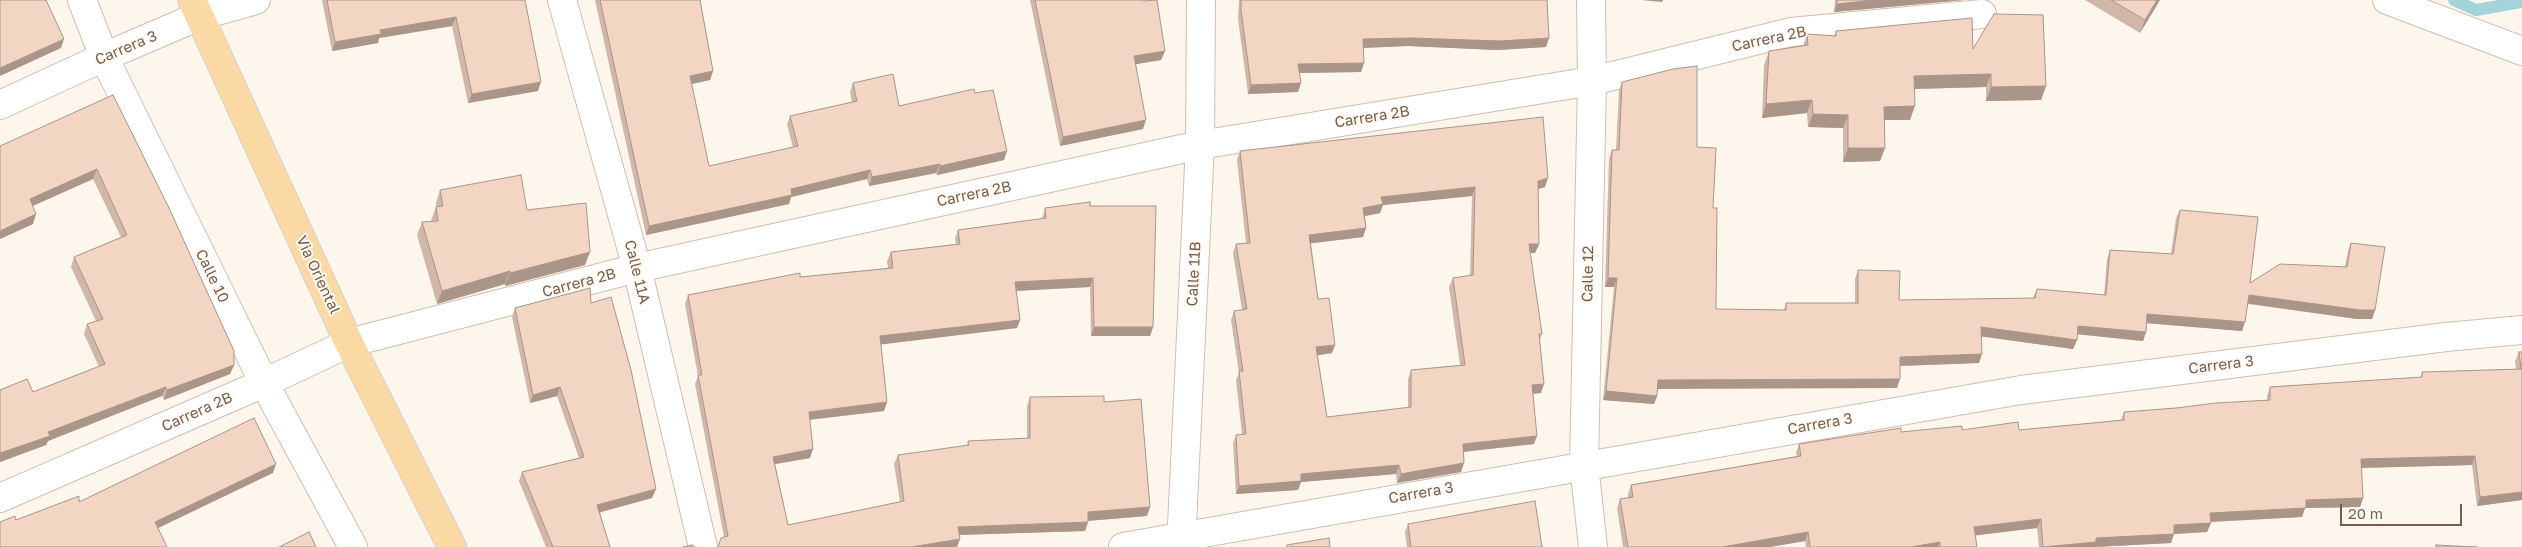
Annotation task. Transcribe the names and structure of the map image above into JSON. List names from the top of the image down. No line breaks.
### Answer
{"streets":{"main road":["Via Oriental"],"street":["Carrera 2B","Carrera 3","Calle 11A","Calle 11B","Calle 12","Calle 10"]},"crossings":[["Carrera 2B","Calle 11A"],["Carrera 2B","Calle 11B"],["Carrera 2B","Calle 12"],["Carrera 2B","Via Oriental"],["Carrera 2B","Calle 10"],["Carrera 3","Calle 11B"],["Carrera 3","Calle 12"],["Carrera 3","Via Oriental"],["Carrera 3","Calle 10"]],"scale_bar":"20 m"}
